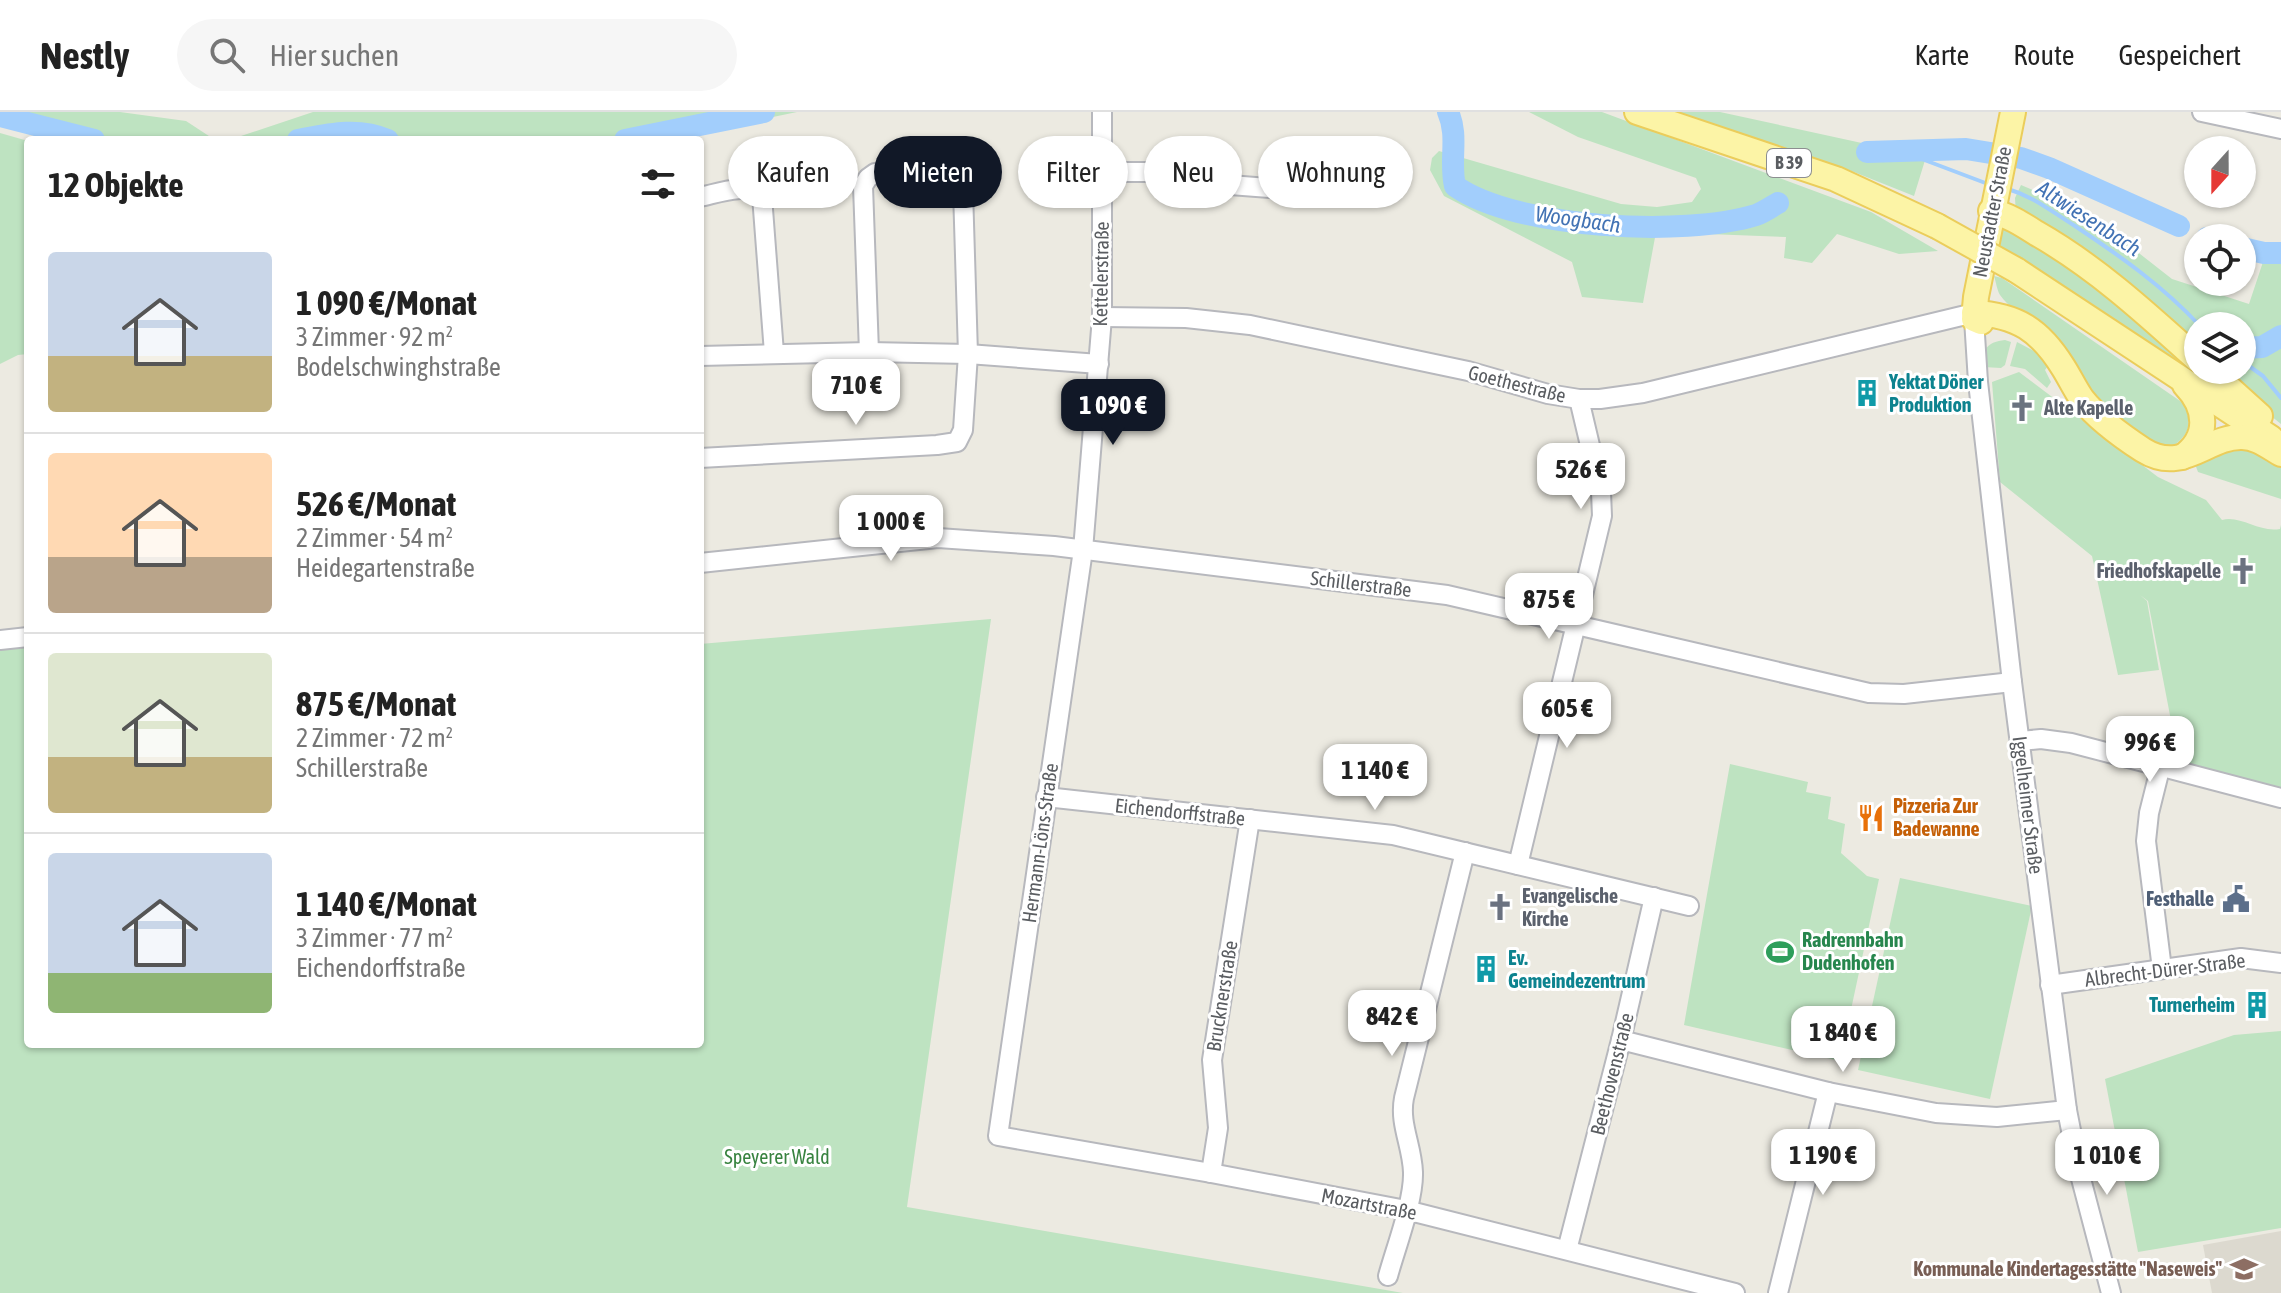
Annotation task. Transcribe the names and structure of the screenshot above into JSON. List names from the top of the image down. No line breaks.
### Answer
{"streets":{"main road":["B 39","Neustadter Straße"],"street":["Kettelerstraße","Goethestraße","Schillerstraße","Iggelheimer Straße","Eichendorffstraße","Hermann-Löns-Straße","Albrecht-Dürer-Straße","Brucknerstraße","Beethovenstraße","Mozartstraße"]},"crossings":[["Neustadter Straße","Goethestraße"],["Neustadter Straße","Iggelheimer Straße"],["Kettelerstraße","Goethestraße"],["Kettelerstraße","Hermann-Löns-Straße"],["Goethestraße","Iggelheimer Straße"],["Schillerstraße","Iggelheimer Straße"],["Schillerstraße","Hermann-Löns-Straße"],["Iggelheimer Straße","Albrecht-Dürer-Straße"],["Eichendorffstraße","Hermann-Löns-Straße"],["Eichendorffstraße","Brucknerstraße"],["Eichendorffstraße","Beethovenstraße"],["Hermann-Löns-Straße","Mozartstraße"],["Brucknerstraße","Mozartstraße"],["Beethovenstraße","Mozartstraße"]],"water":["Altwiesenbach","Woogbach"],"parks":["Speyerer Wald"],"places":{"building":["Yektat Döner Produktion","Ev. Gemeindezentrum","Turnerheim"],"church":["Alte Kapelle","Friedhofskapelle","Evangelische Kirche"],"restaurant":["Pizzeria Zur Badewanne"],"public building":["Festhalle"],"sports":["Radrennbahn Dudenhofen"],"school or university":["Kommunale Kindertagesstätte \"Naseweis\""]},"north":"bottom","page":{"header":"Nestly","search":"Hier suchen","nav":["Karte","Route","Gespeichert"],"chip":["Kaufen","Mieten","Filter","Neu","Wohnung"],"heading":"12 Objekte","list":[{"name":"1 090 €/Monat","note":"3 Zimmer · 92 m² · Bodelschwinghstraße"},{"name":"526 €/Monat","note":"2 Zimmer · 54 m² · Heidegartenstraße"},{"name":"875 €/Monat","note":"2 Zimmer · 72 m² · Schillerstraße"},{"name":"1 140 €/Monat","note":"3 Zimmer · 77 m² · Eichendorffstraße"}],"price":["710 €","1 090 €","526 €","1 000 €","875 €","605 €","996 €","1 140 €","842 €","1 840 €","1 190 €","1 010 €"]}}
